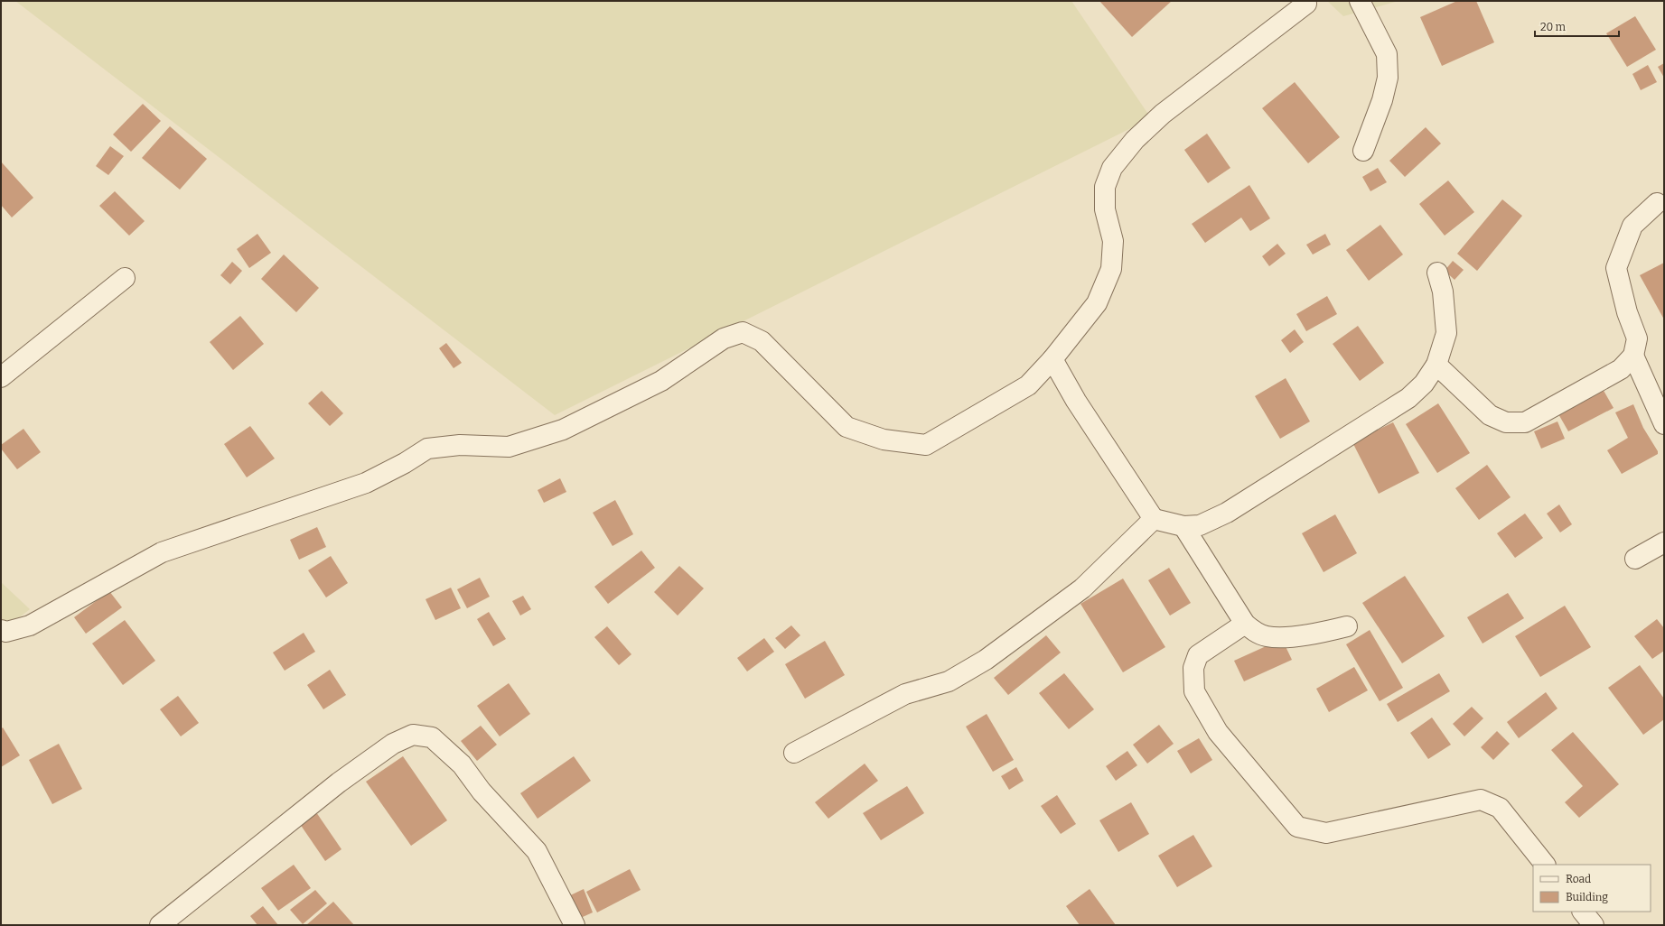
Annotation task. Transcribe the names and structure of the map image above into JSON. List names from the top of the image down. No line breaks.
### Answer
{"legend":["Road","Building"],"scale_bar":"20 m"}
